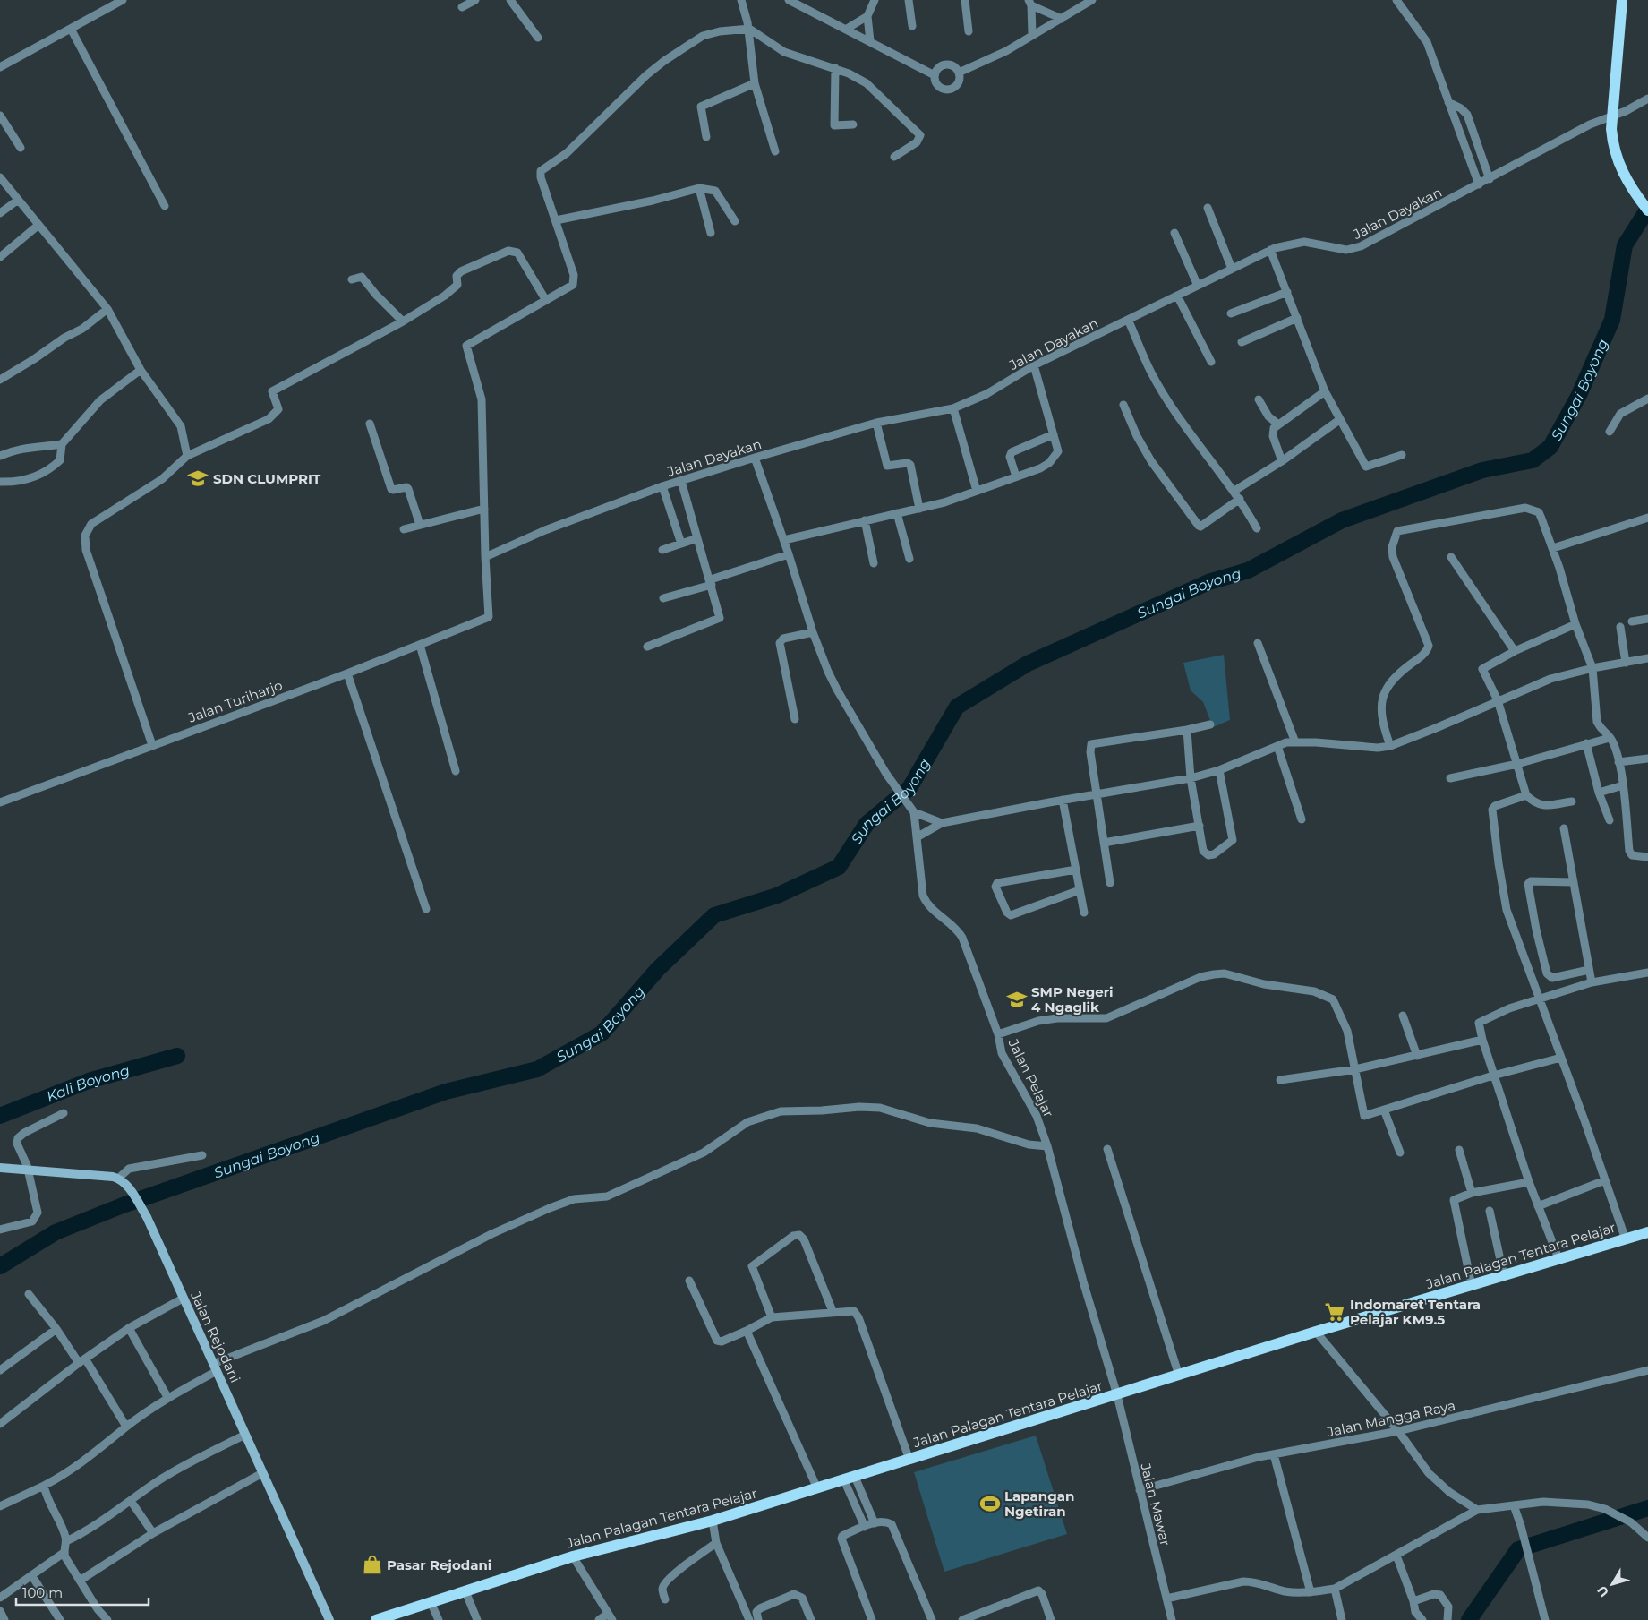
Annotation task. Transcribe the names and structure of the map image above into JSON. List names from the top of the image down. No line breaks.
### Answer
{"streets":{"main road":["Jalan Palagan Tentara Pelajar","Jalan Rejodani"],"street":["Jalan Dayakan","Jalan Turiharjo","Jalan Pelajar","Jalan Mangga Raya","Jalan Mawar"]},"crossings":[["Jalan Dayakan","Jalan Turiharjo"],["Jalan Pelajar","Jalan Palagan Tentara Pelajar"],["Jalan Pelajar","Jalan Mawar"],["Jalan Palagan Tentara Pelajar","Jalan Mawar"],["Jalan Mangga Raya","Jalan Mawar"]],"water":["Sungai Boyong","Kali Boyong"],"places":{"school or university":["SDN CLUMPRIT","SMP Negeri 4 Ngaglik"],"supermarket":["Indomaret Tentara Pelajar KM9.5"],"sports":["Lapangan Ngetiran"],"shop":["Pasar Rejodani"]},"scale_bar":"100 m","north":"bottom left"}
